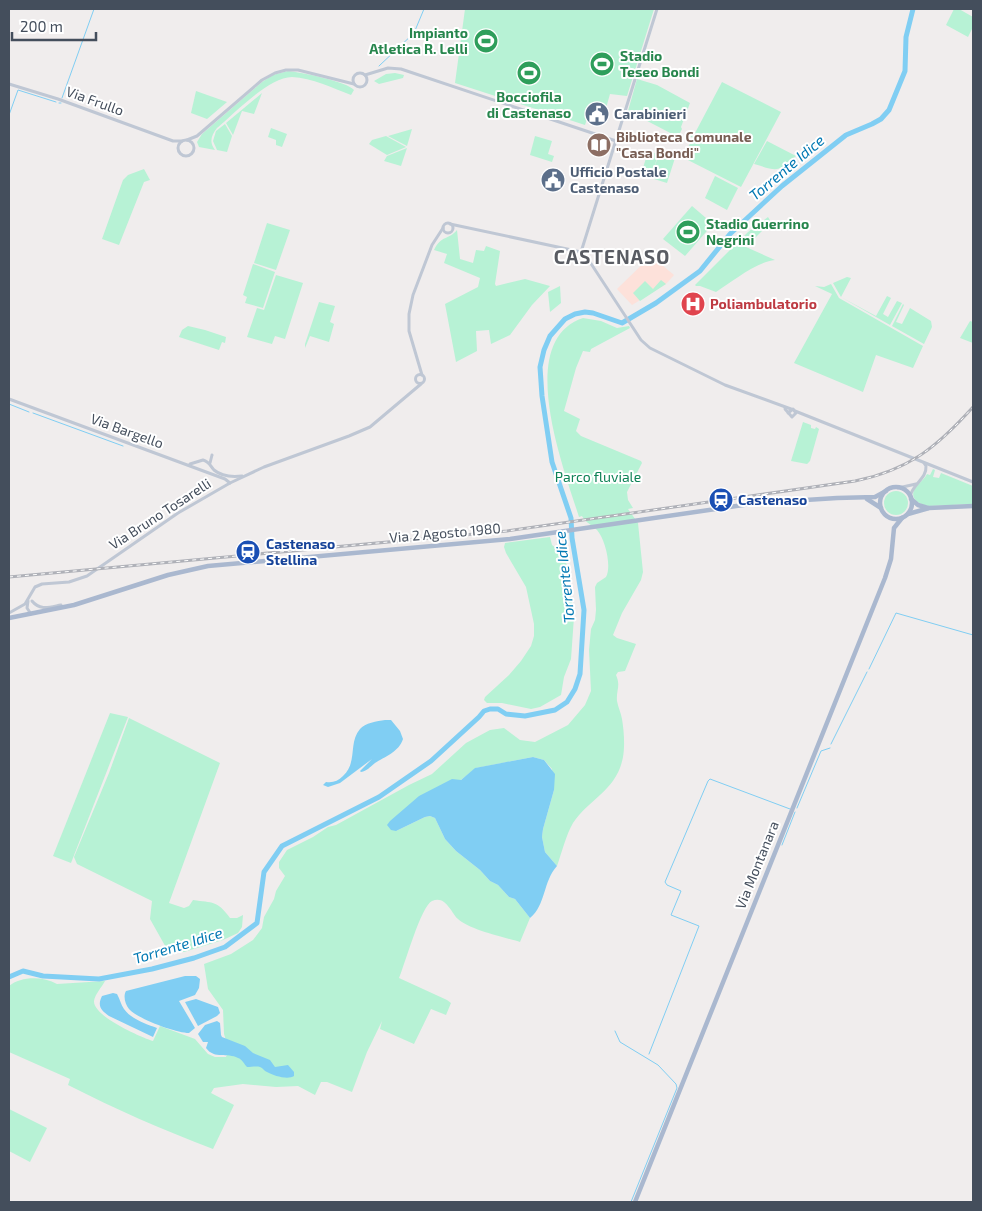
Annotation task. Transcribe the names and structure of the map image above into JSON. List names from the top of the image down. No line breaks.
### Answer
{"streets":{"main road":["Via 2 Agosto 1980","Via Montanara"],"street":["Via Frullo","Via Bargello","Via Bruno Tosarelli"]},"crossings":[["Via Bargello","Via Bruno Tosarelli"],["Via 2 Agosto 1980","Via Montanara"]],"districts":["CASTENASO"],"water":["Torrente Idice"],"parks":["Parco fluviale"],"places":{"sports":["Impianto Atletica R. Lelli","Stadio Teseo Bondi","Bocciofila di Castenaso","Stadio Guerrino Negrini"],"public building":["Carabinieri","Ufficio Postale Castenaso"],"library":["Biblioteca Comunale \"Casa Bondi\""],"hospital":["Poliambulatorio"],"station":["Castenaso","Castenaso Stellina"]},"scale_bar":"200 m"}
